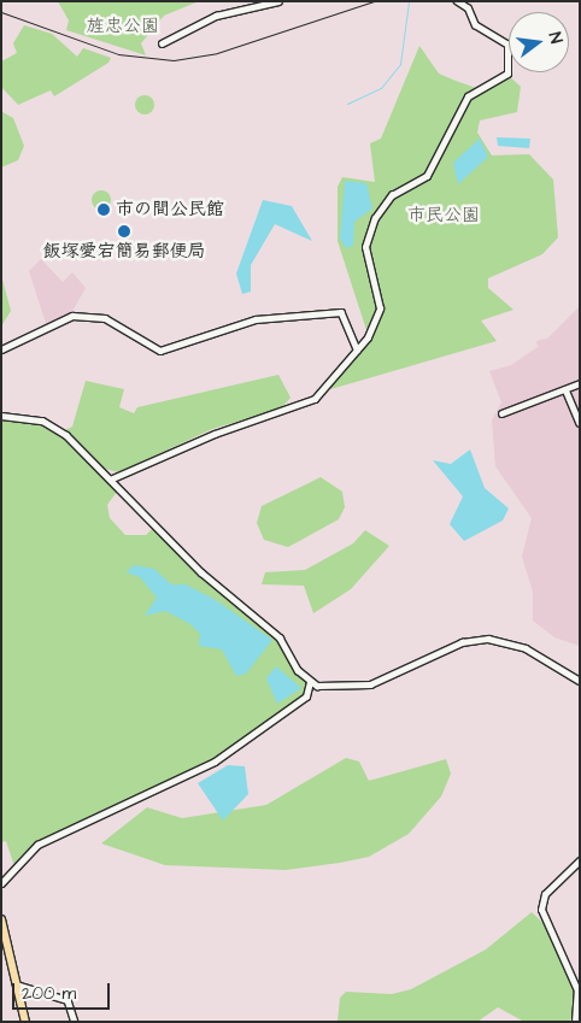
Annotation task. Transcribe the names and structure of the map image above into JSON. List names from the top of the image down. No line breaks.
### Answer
{"parks":["旌忠公園","市民公園"],"places":["市の間公民館","飯塚愛宕簡易郵便局"],"scale_bar":"200 m","north":"right"}
